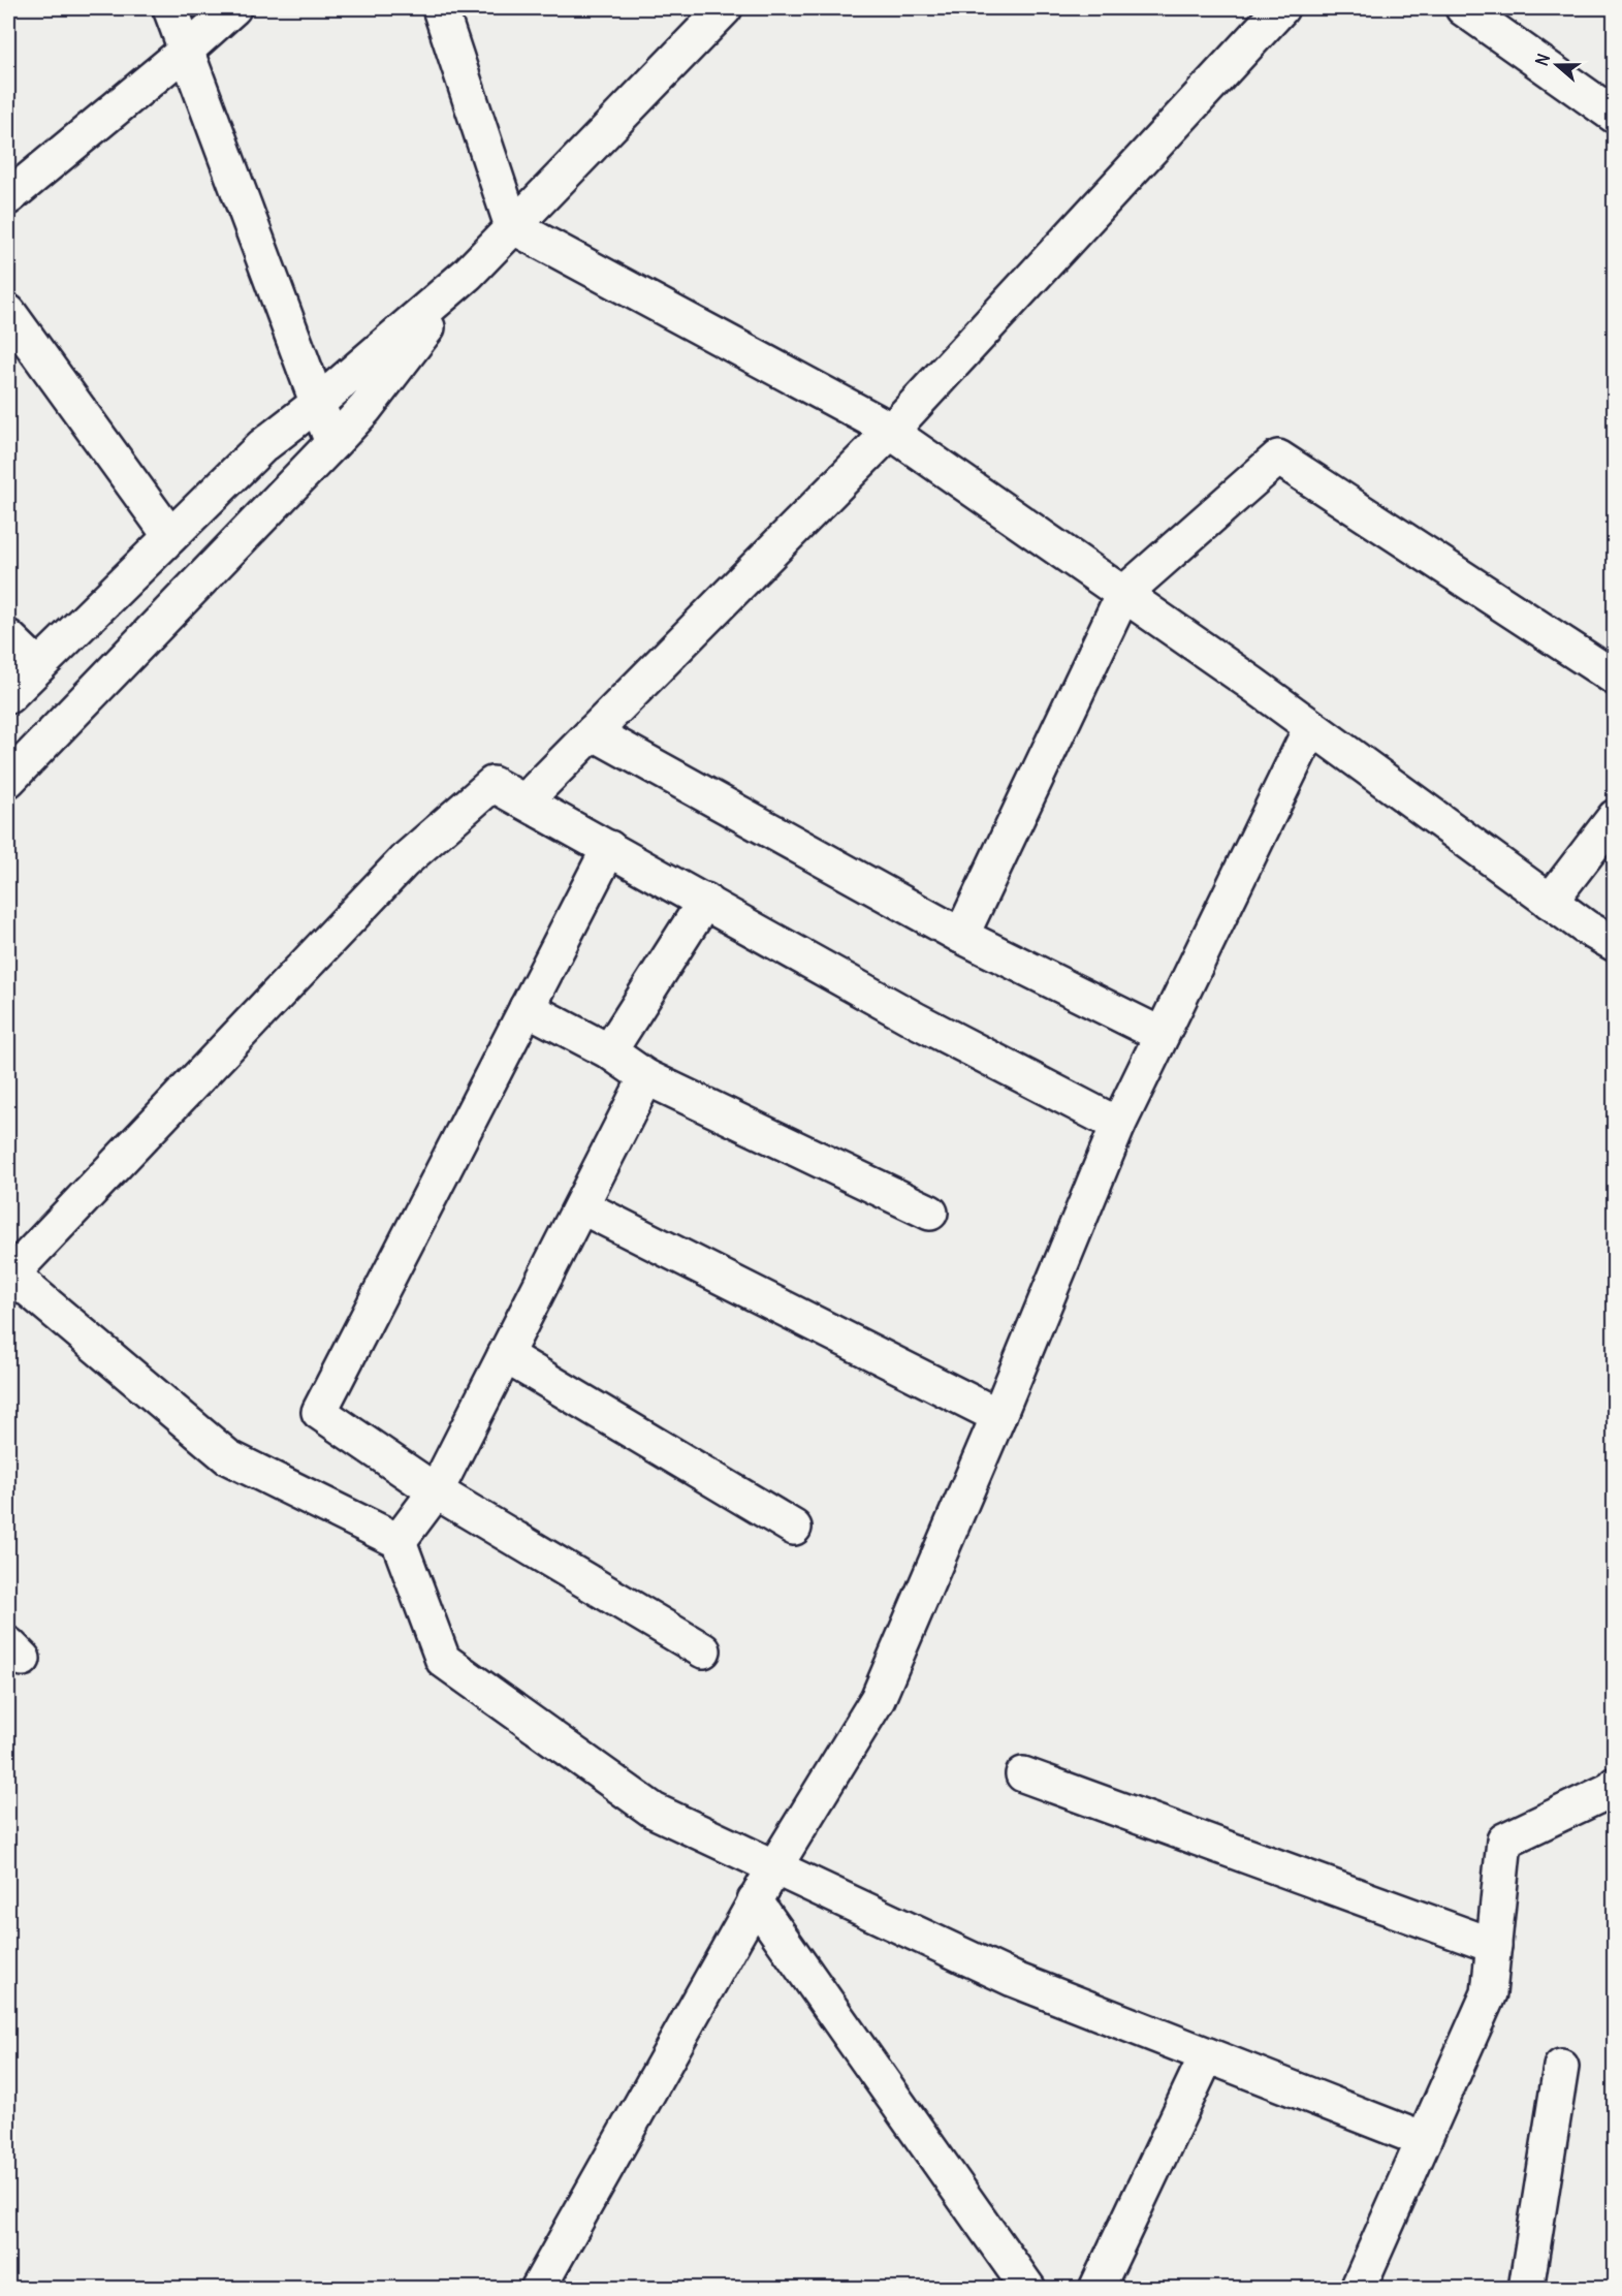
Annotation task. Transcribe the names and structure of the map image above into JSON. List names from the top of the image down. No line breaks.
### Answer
{"north":"left"}
